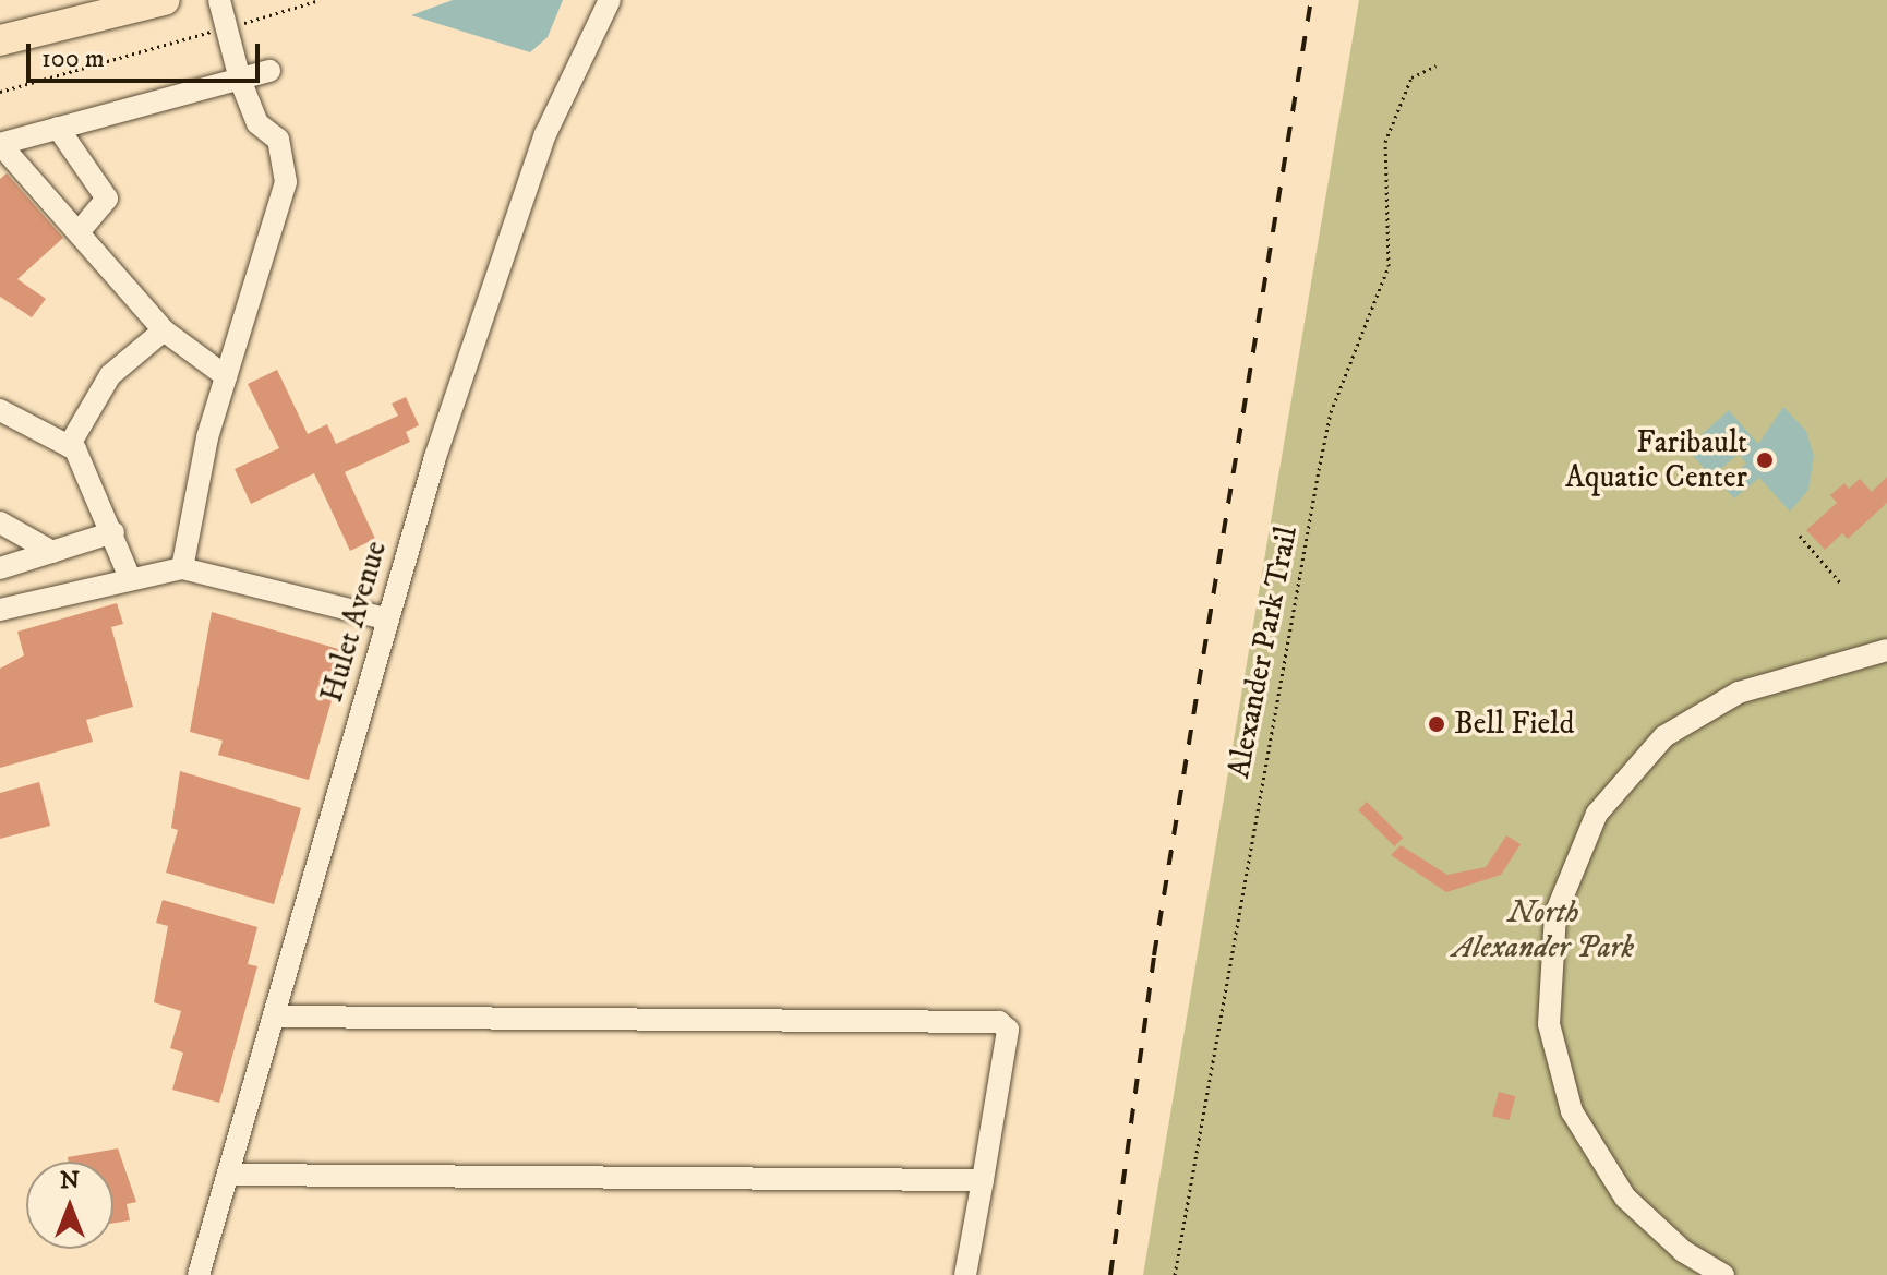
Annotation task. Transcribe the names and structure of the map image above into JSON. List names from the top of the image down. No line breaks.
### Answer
{"streets":{"street":["Hulet Avenue"],"path":["Alexander Park Trail"]},"parks":["North Alexander Park"],"places":["Faribault Aquatic Center","Bell Field"],"scale_bar":"100 m","north":"top"}
